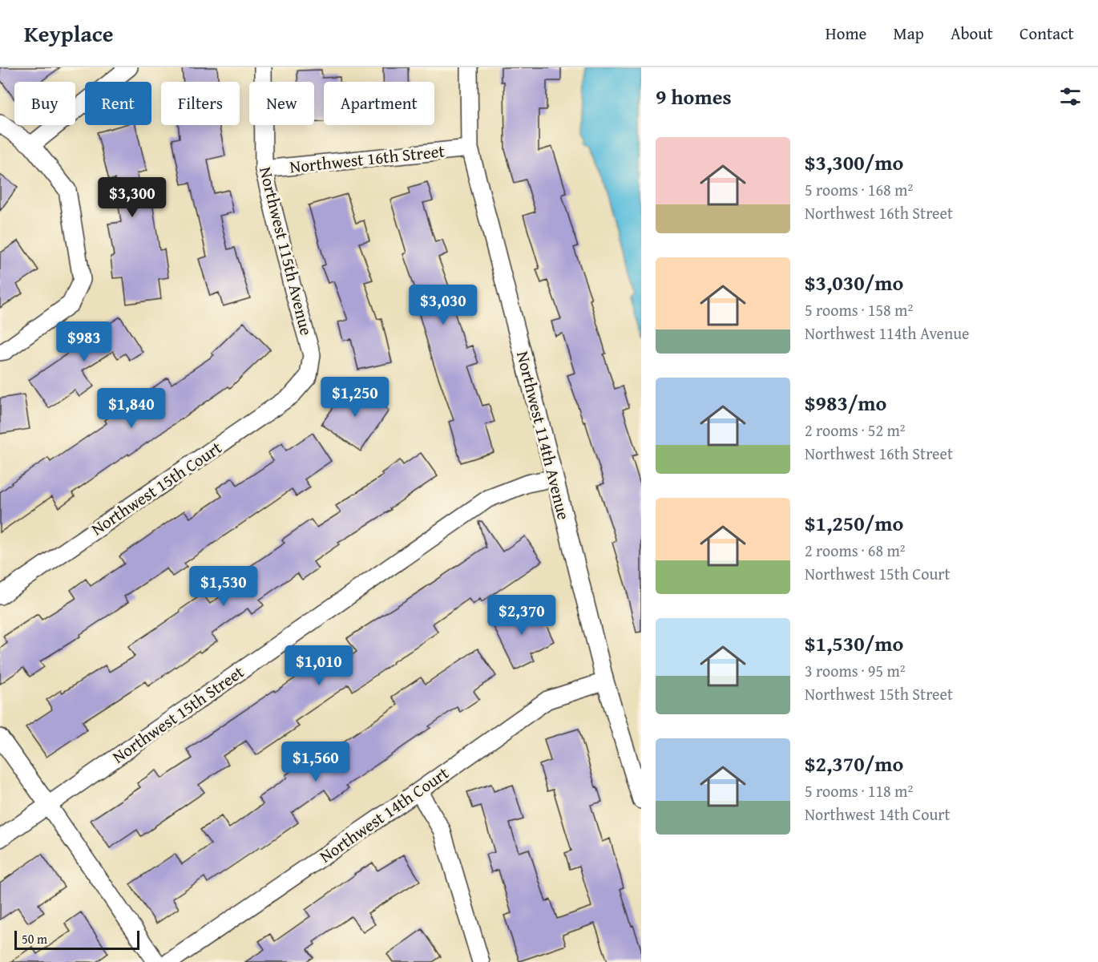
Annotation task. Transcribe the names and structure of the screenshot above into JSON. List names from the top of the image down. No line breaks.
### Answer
{"streets":{"street":["Northwest 16th Street","Northwest 115th Avenue","Northwest 114th Avenue","Northwest 15th Court","Northwest 15th Street","Northwest 14th Court"]},"crossings":[["Northwest 16th Street","Northwest 115th Avenue"],["Northwest 16th Street","Northwest 114th Avenue"],["Northwest 115th Avenue","Northwest 15th Court"],["Northwest 114th Avenue","Northwest 15th Street"],["Northwest 114th Avenue","Northwest 14th Court"]],"scale_bar":"50 m","page":{"header":"Keyplace","nav":["Home","Map","About","Contact"],"heading":"9 homes","chip":["Buy","Rent","Filters","New","Apartment"],"list":[{"name":"$3,300/mo","note":"5 rooms · 168 m² · Northwest 16th Street"},{"name":"$3,030/mo","note":"5 rooms · 158 m² · Northwest 114th Avenue"},{"name":"$983/mo","note":"2 rooms · 52 m² · Northwest 16th Street"},{"name":"$1,250/mo","note":"2 rooms · 68 m² · Northwest 15th Court"},{"name":"$1,530/mo","note":"3 rooms · 95 m² · Northwest 15th Street"},{"name":"$2,370/mo","note":"5 rooms · 118 m² · Northwest 14th Court"}],"price":["$3,300","$3,030","$983","$1,250","$1,840","$1,530","$2,370","$1,010","$1,560"],"scale":"50 m"}}
